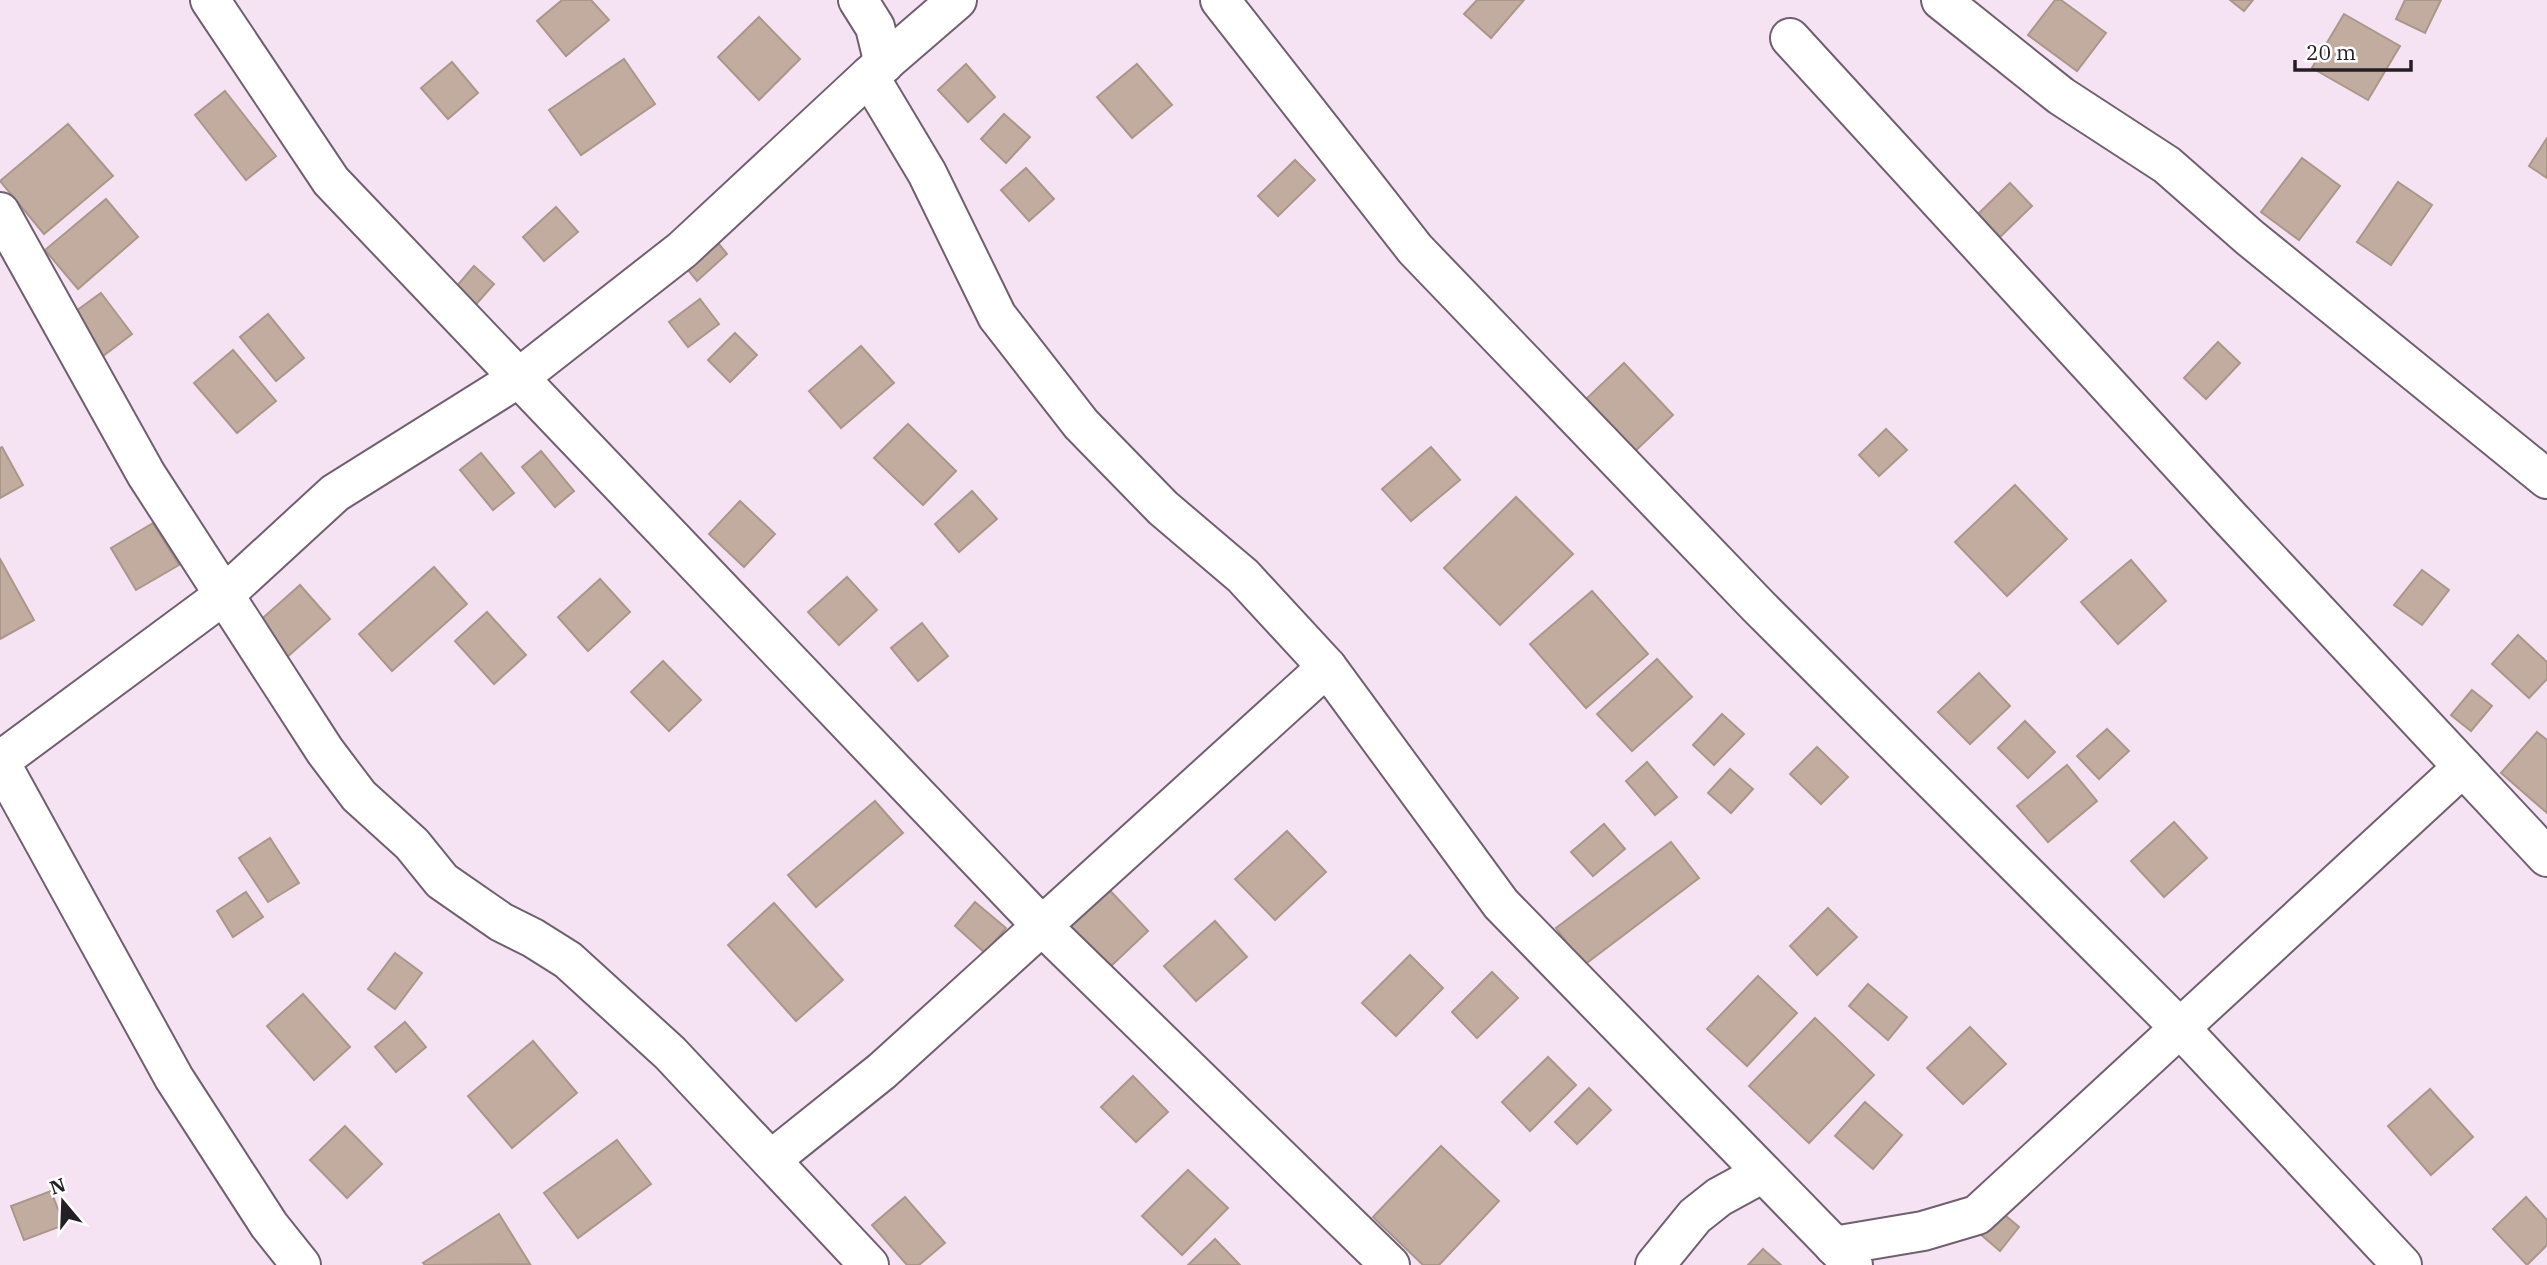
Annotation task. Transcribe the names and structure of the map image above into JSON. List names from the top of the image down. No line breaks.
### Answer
{"scale_bar":"20 m","north":"top"}
